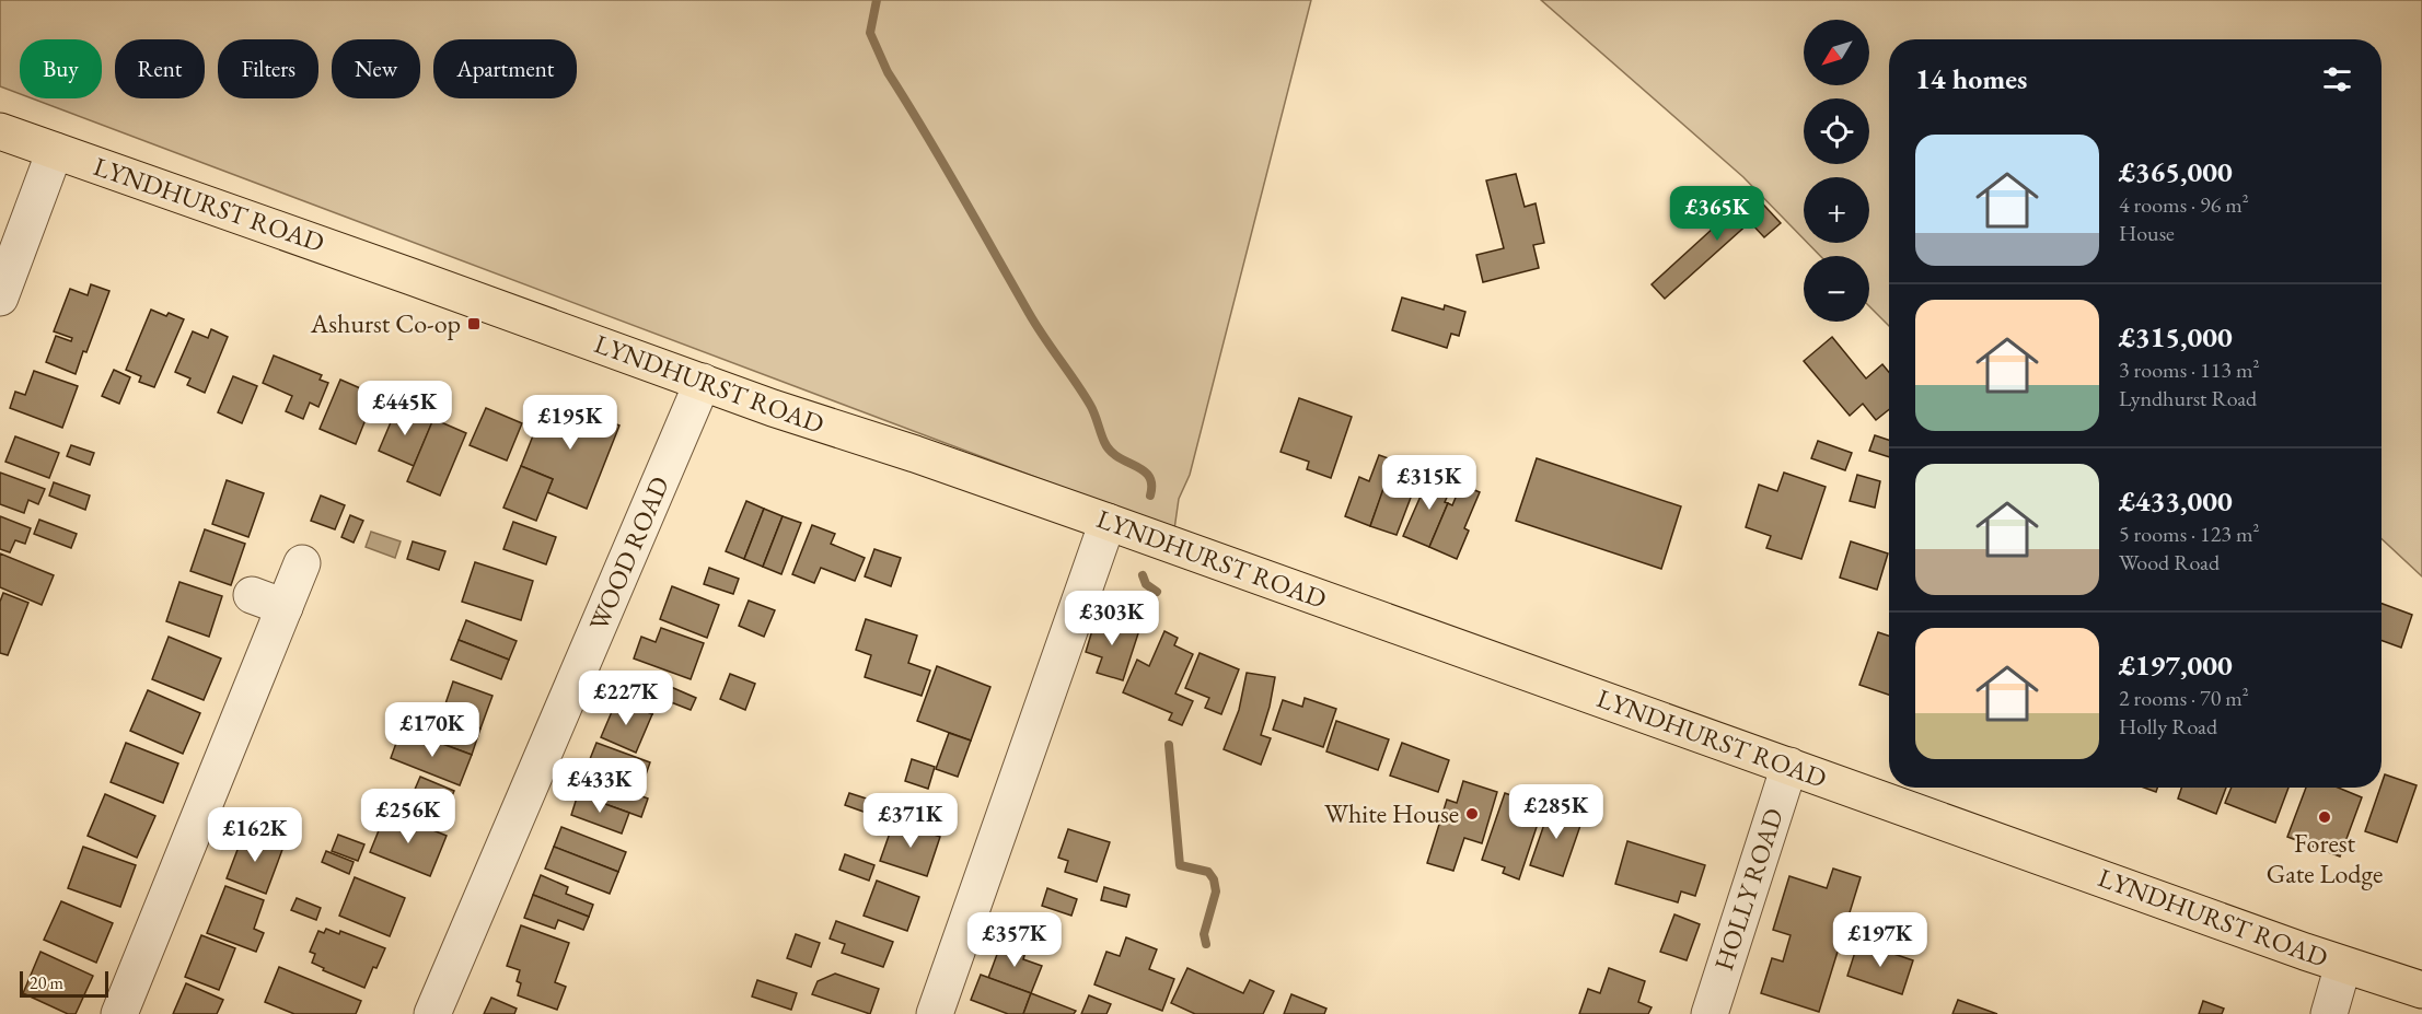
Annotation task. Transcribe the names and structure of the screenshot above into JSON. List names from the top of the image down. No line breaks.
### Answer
{"streets":{"main road":["LYNDHURST ROAD"],"street":["WOOD ROAD","HOLLY ROAD"]},"crossings":[["LYNDHURST ROAD","WOOD ROAD"],["LYNDHURST ROAD","HOLLY ROAD"]],"places":{"transit":["Ashurst Co-op"],"other":["White House","Forest Gate Lodge"]},"scale_bar":"20 m","north":"bottom left","page":{"map_buttons":["+","−"],"chip":["Buy","Rent","Filters","New","Apartment"],"heading":"14 homes","list":[{"name":"£365,000","note":"4 rooms · 96 m² · House"},{"name":"£315,000","note":"3 rooms · 113 m² · Lyndhurst Road"},{"name":"£433,000","note":"5 rooms · 123 m² · Wood Road"},{"name":"£197,000","note":"2 rooms · 70 m² · Holly Road"}],"price":["£365K","£445K","£195K","£315K","£303K","£227K","£170K","£433K","£285K","£256K","£371K","£162K","£357K","£197K"],"scale":"20 m"}}
